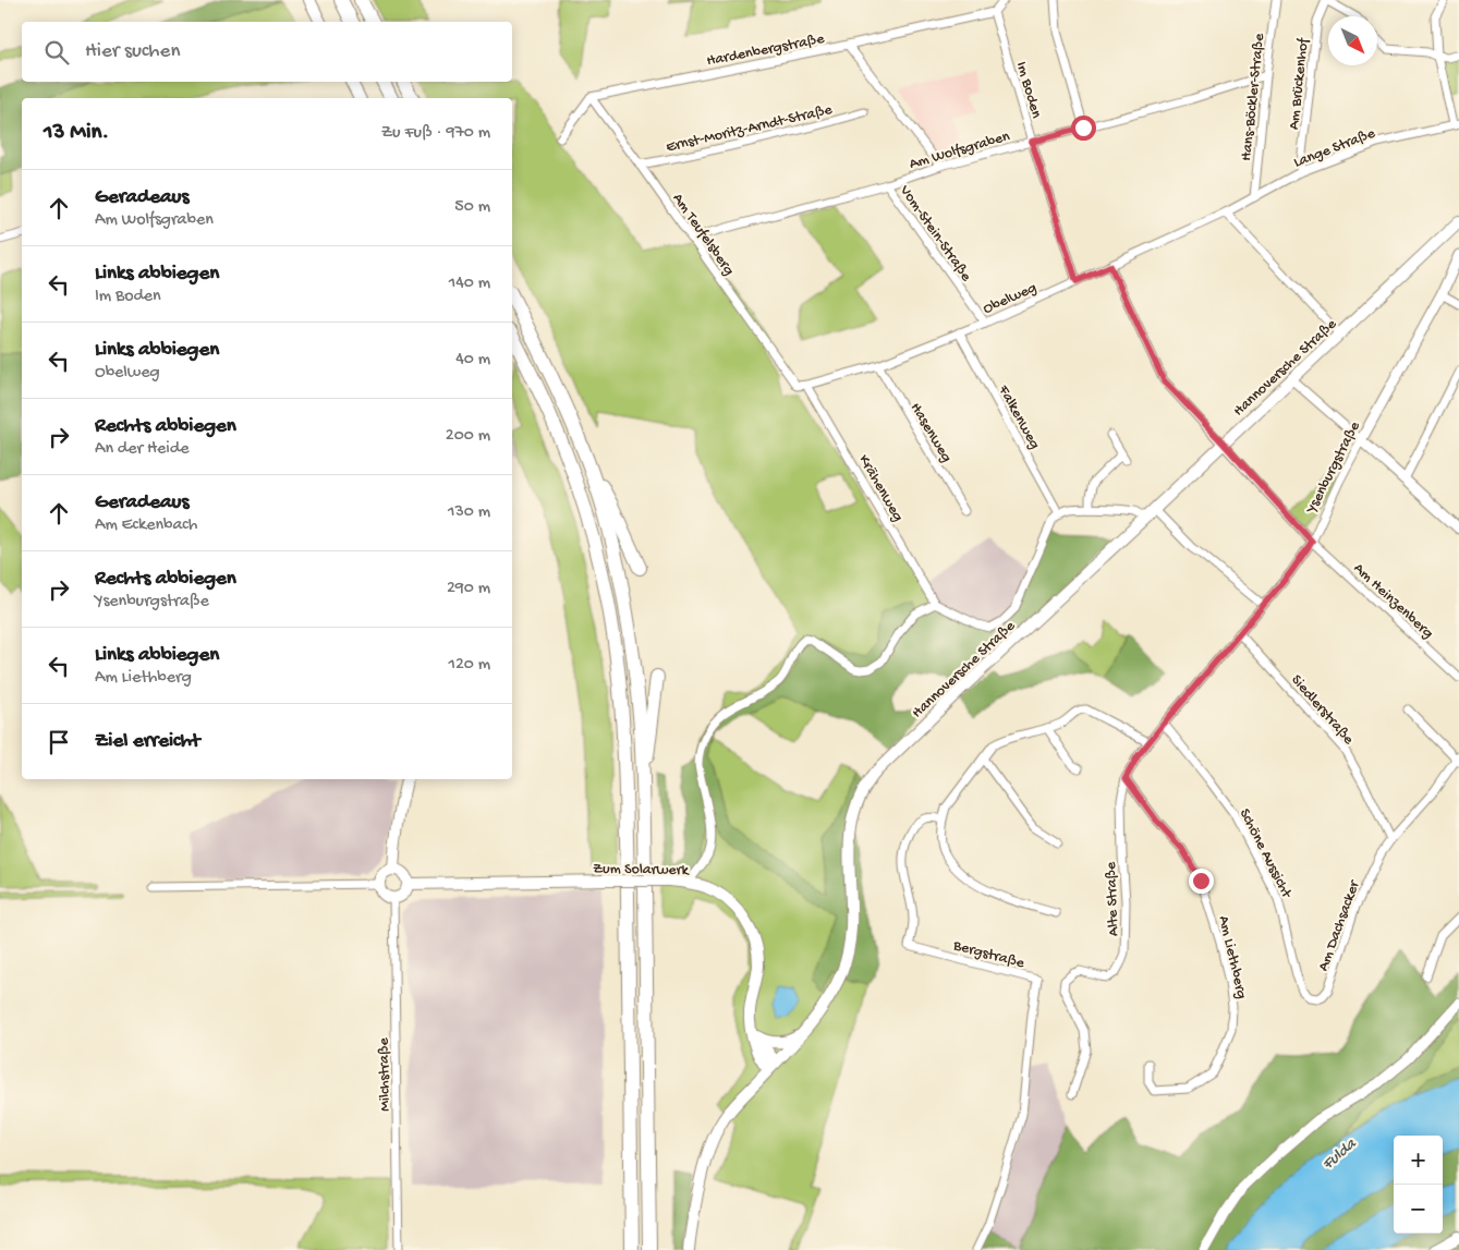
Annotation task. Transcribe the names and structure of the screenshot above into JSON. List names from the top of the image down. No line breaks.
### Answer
{"streets":{"main road":["Hannoversche Straße","Zum Solarwerk"],"street":["Hardenbergstraße","Am Brückenhof","Im Boden","Hans-Böckler-Straße","Ernst-Moritz-Arndt-Straße","Lange Straße","Am Wolfsgraben","Vom-Stein-Straße","Am Teufelsberg","Obelweg","Falkenweg","Hasenweg","Ysenburgstraße","Krähenweg","Am Heinzenberg","Siedlerstraße","Schöne Aussicht","Alte Straße","Am Dachsacker","Bergstraße","Am Liethberg","Milchstraße"]},"crossings":[["Hardenbergstraße","Im Boden"],["Hardenbergstraße","Am Teufelsberg"],["Am Brückenhof","Lange Straße"],["Im Boden","Am Wolfsgraben"],["Im Boden","Obelweg"],["Hans-Böckler-Straße","Lange Straße"],["Hans-Böckler-Straße","Am Wolfsgraben"],["Ernst-Moritz-Arndt-Straße","Am Teufelsberg"],["Lange Straße","Obelweg"],["Am Wolfsgraben","Vom-Stein-Straße"],["Am Wolfsgraben","Am Teufelsberg"],["Vom-Stein-Straße","Obelweg"],["Am Teufelsberg","Obelweg"],["Obelweg","Falkenweg"],["Obelweg","Hasenweg"],["Obelweg","Krähenweg"],["Obelweg","Am Heinzenberg"],["Hannoversche Straße","Am Heinzenberg"],["Hannoversche Straße","Zum Solarwerk"],["Ysenburgstraße","Am Heinzenberg"],["Ysenburgstraße","Siedlerstraße"],["Ysenburgstraße","Schöne Aussicht"],["Ysenburgstraße","Alte Straße"],["Ysenburgstraße","Am Liethberg"],["Siedlerstraße","Am Dachsacker"],["Schöne Aussicht","Am Dachsacker"],["Zum Solarwerk","Milchstraße"],["Alte Straße","Am Liethberg"]],"water":["Fulda"],"north":"bottom right","page":{"search":"Hier suchen","heading":["13 Min.","Zu Fuß · 970 m"],"list":[["Geradeaus","Am Wolfsgraben","50 m"],["Links abbiegen","Im Boden","140 m"],["Links abbiegen","Obelweg","40 m"],["Rechts abbiegen","An der Heide","200 m"],["Geradeaus","Am Eckenbach","130 m"],["Rechts abbiegen","Ysenburgstraße","290 m"],["Links abbiegen","Am Liethberg","120 m"],"Ziel erreicht"],"map_buttons":["+","−"]}}
